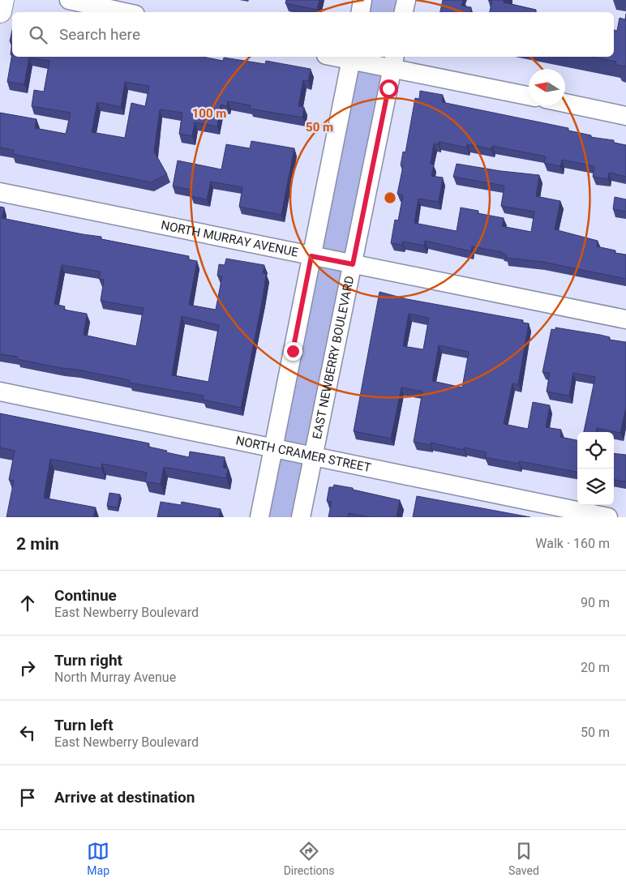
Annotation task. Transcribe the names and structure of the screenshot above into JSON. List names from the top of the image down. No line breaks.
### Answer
{"streets":{"street":["NORTH MURRAY AVENUE","EAST NEWBERRY BOULEVARD","NORTH CRAMER STREET"]},"crossings":[["NORTH MURRAY AVENUE","EAST NEWBERRY BOULEVARD"],["EAST NEWBERRY BOULEVARD","NORTH CRAMER STREET"]],"north":"left","page":{"search":"Search here","heading":["2 min","Walk · 160 m"],"list":[["Continue","East Newberry Boulevard","90 m"],["Turn right","North Murray Avenue","20 m"],["Turn left","East Newberry Boulevard","50 m"],"Arrive at destination"],"nav":["Map","Directions","Saved"]},"rings":["100 m","50 m"]}
